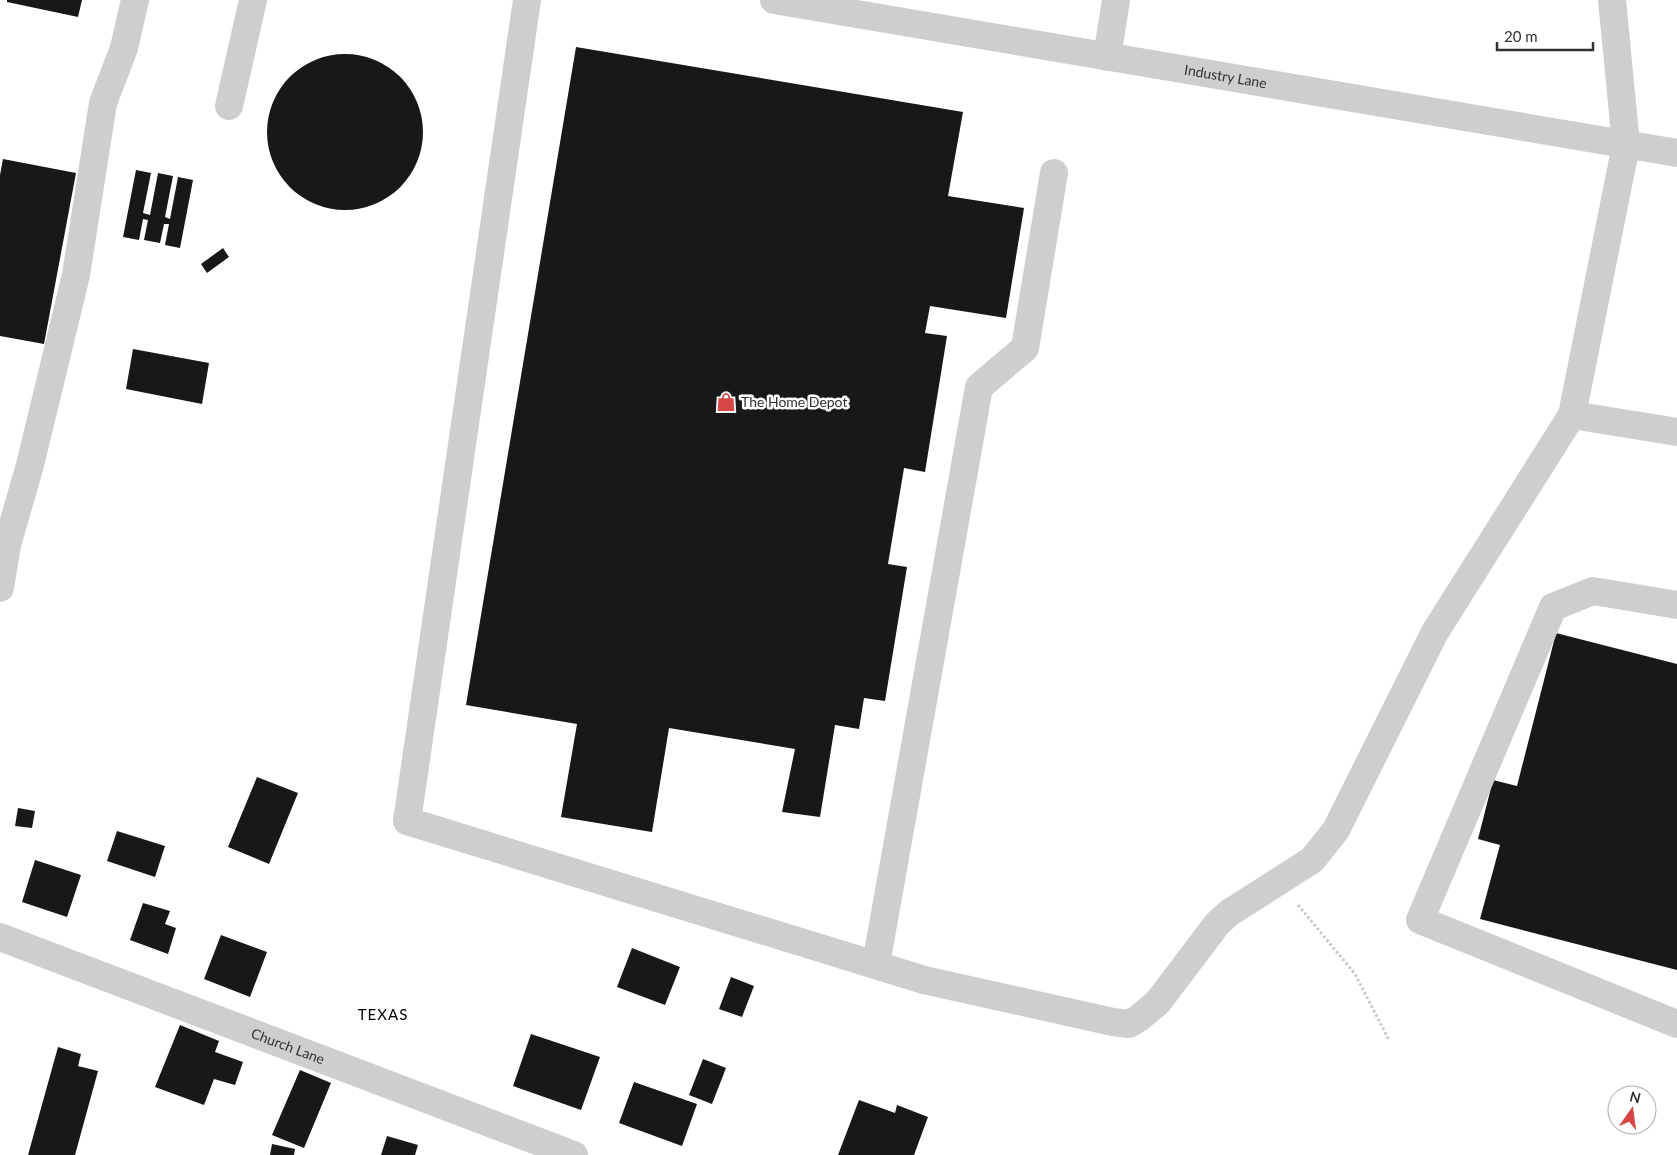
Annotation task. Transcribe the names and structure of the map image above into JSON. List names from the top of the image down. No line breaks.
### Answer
{"streets":{"street":["Industry Lane","Church Lane"]},"districts":["TEXAS"],"places":{"shop":["The Home Depot"]},"scale_bar":"20 m","north":"top"}
